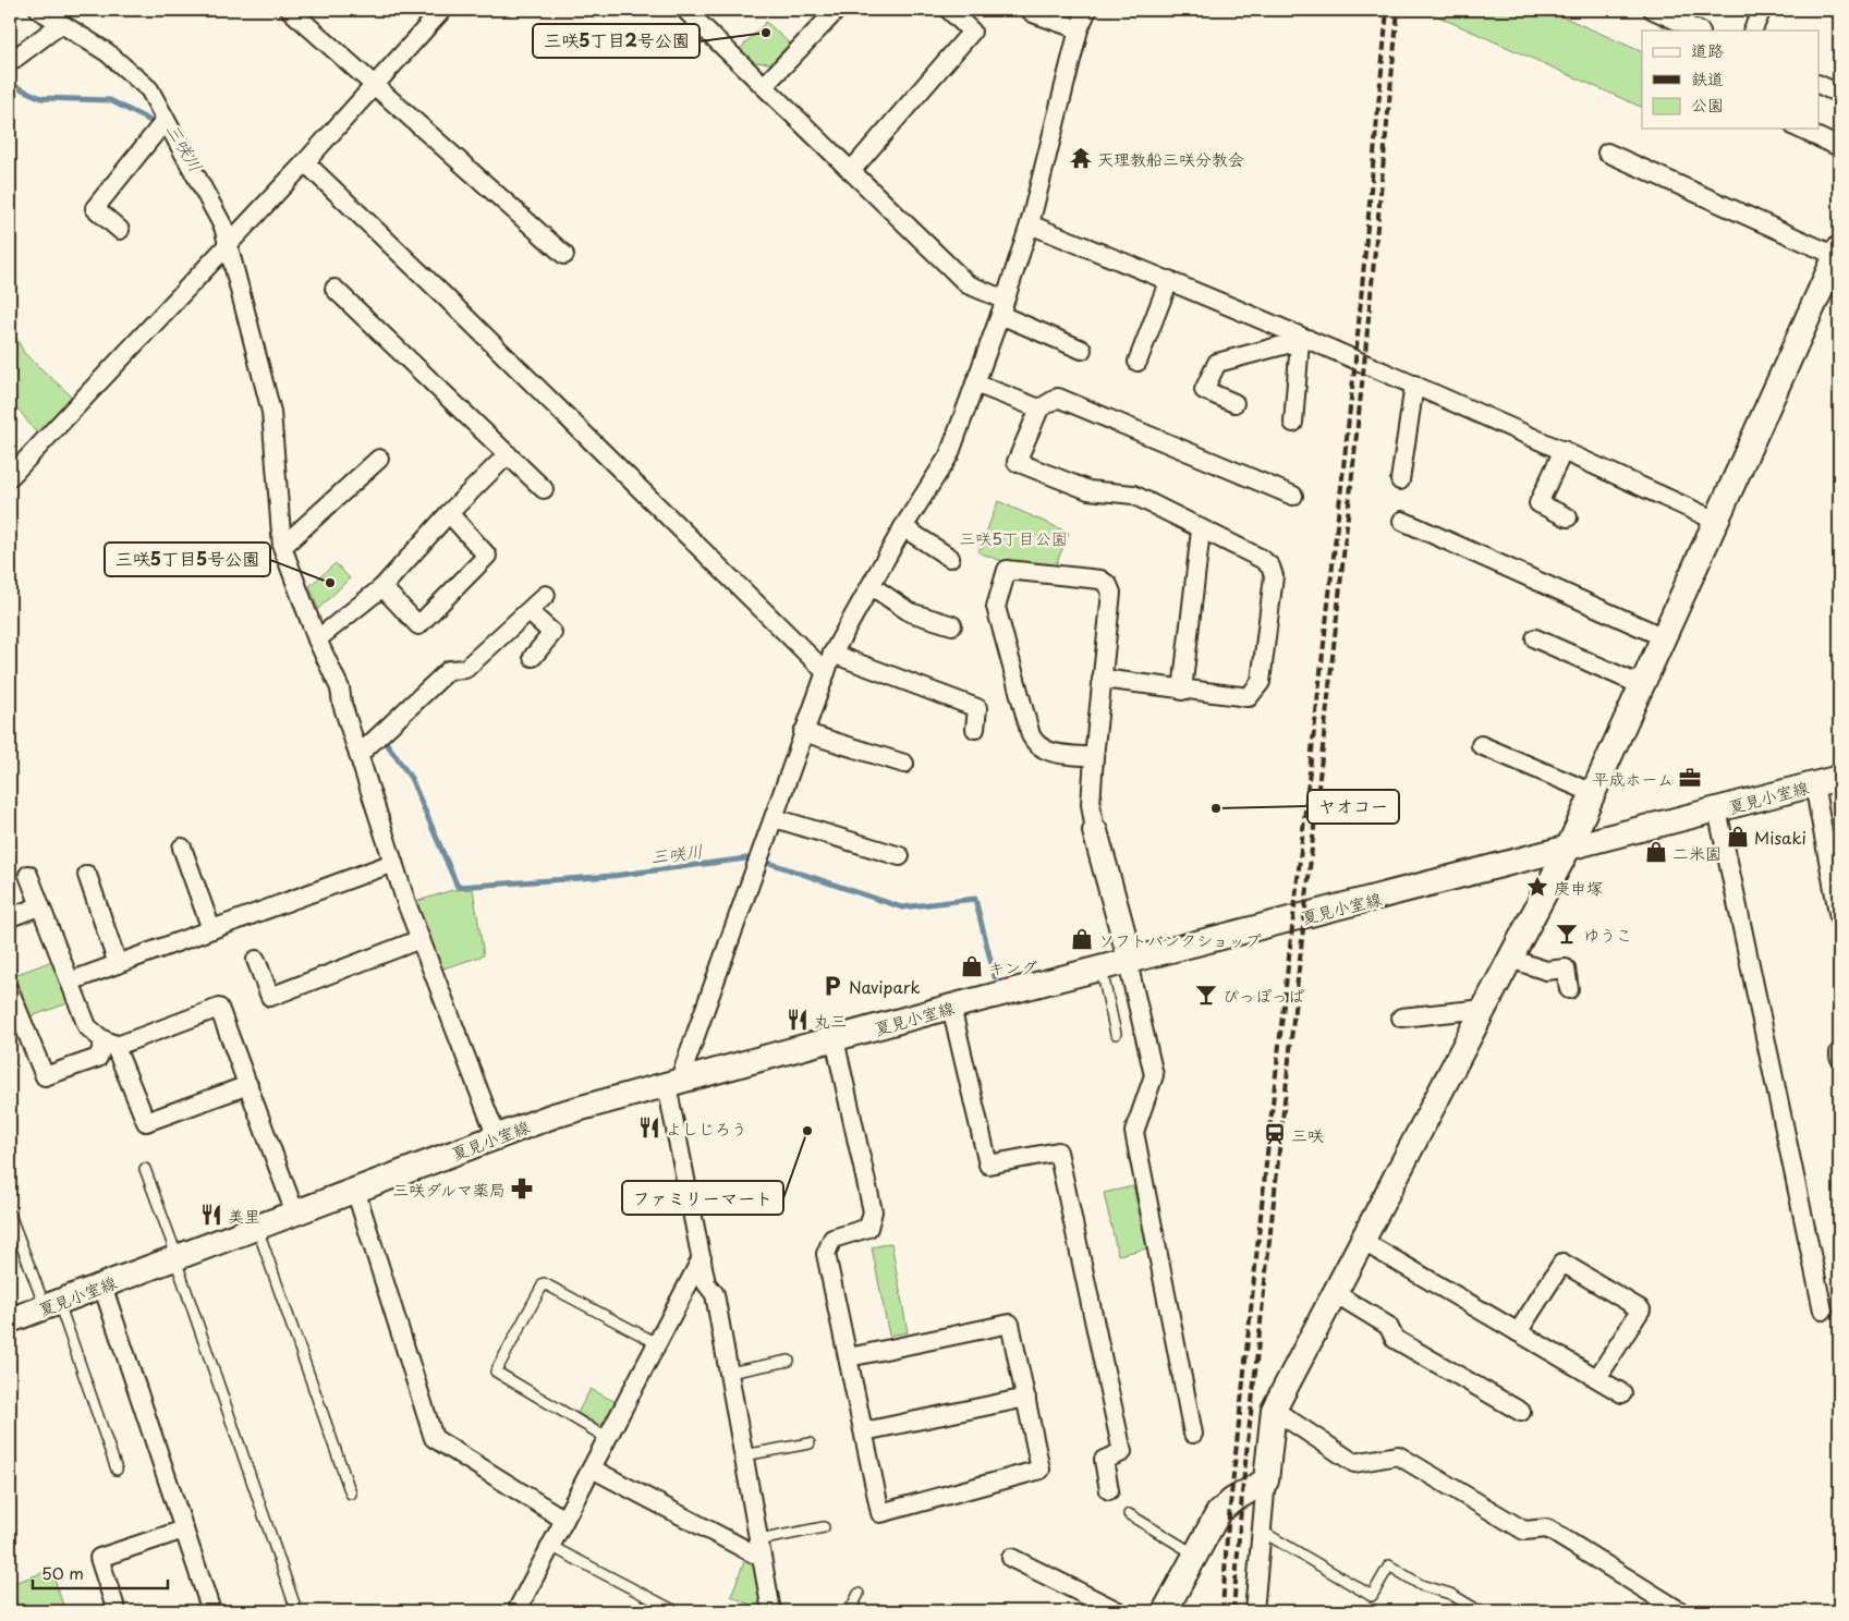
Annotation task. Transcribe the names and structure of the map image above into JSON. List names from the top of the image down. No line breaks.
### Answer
{"streets":{"main road":["夏見小室線"]},"water":["三咲川"],"parks":["三咲5丁目公園"],"places":{"other":["三咲5丁目2号公園","三咲5丁目5号公園","ヤオコー","ファミリーマート"],"temple":["天理教船三咲分教会"],"office":["平成ホーム"],"shop":["Misaki","二米園","ソフトバンクショップ","キング"],"place":["庚申塚"],"bar":["ゆうこ","ぴっぽっぱ"],"parking":["Navipark"],"restaurant":["丸三","よしじろう","美里"],"station":["三咲"],"pharmacy":["三咲ダルマ薬局"]},"legend":["道路","鉄道","公園"],"scale_bar":"50 m"}
